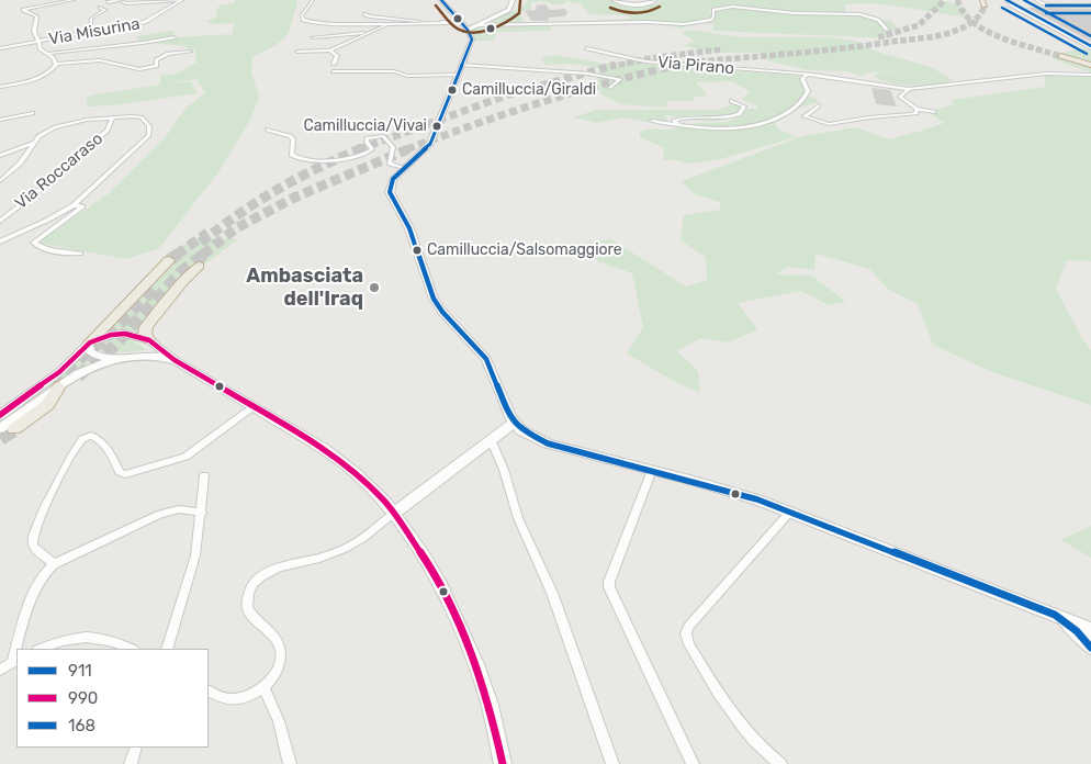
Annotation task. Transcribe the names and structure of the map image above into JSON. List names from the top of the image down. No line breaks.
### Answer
{"streets":{"street":["Via Misurina","Via Pirano","Via Roccaraso"]},"places":["Camilluccia/Giraldi","Camilluccia/Vivai","Camilluccia/Salsomaggiore","Ambasciata dell'Iraq"],"lines":["transit line 911","transit line 168","transit line 990"],"legend":["911","990","168"]}
